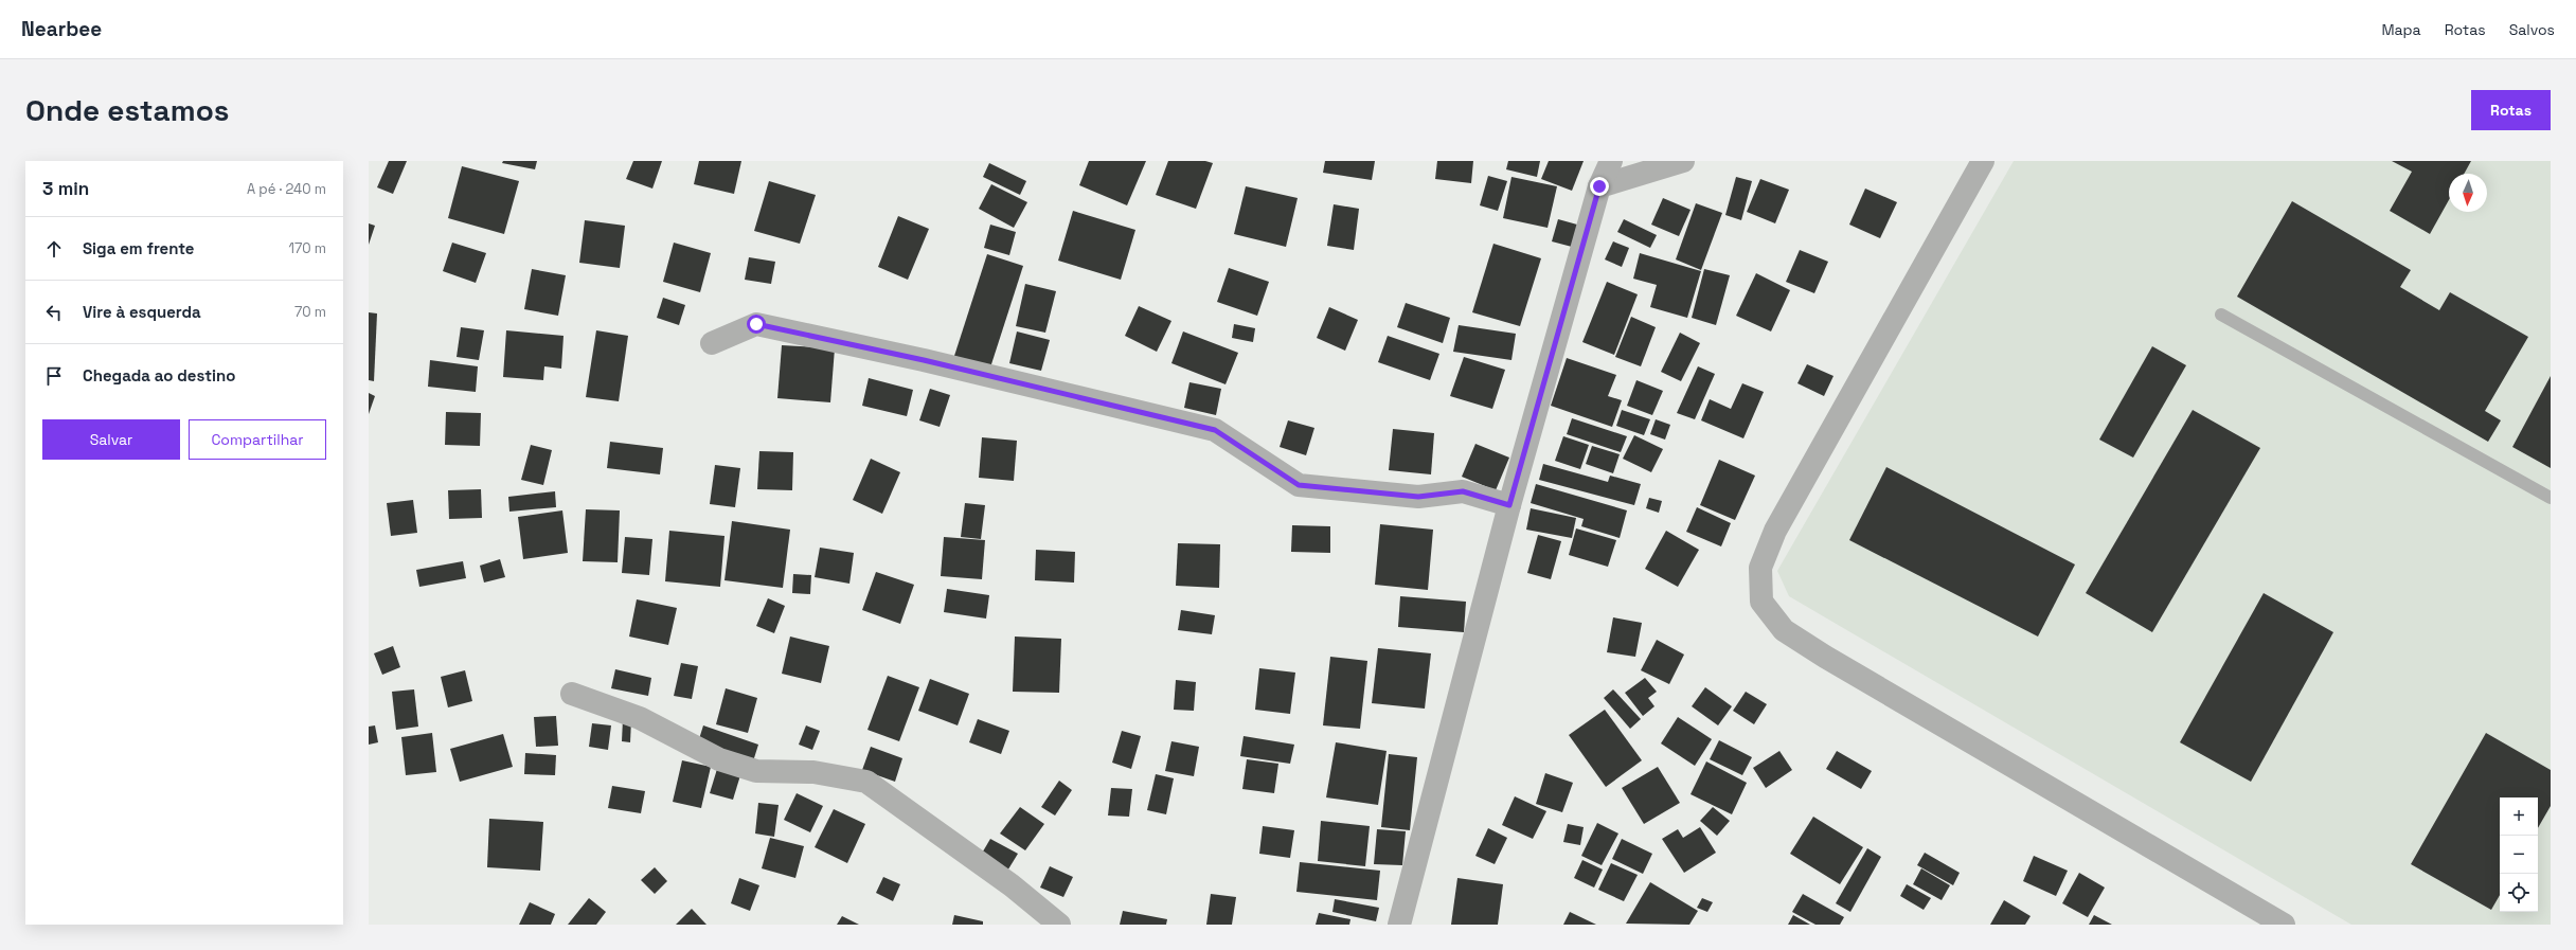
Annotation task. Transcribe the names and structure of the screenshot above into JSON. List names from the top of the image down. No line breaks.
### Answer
{"north":"bottom","page":{"header":"Nearbee","nav":["Mapa","Rotas","Salvos"],"buttons":["Rotas",["Salvar","Compartilhar"]],"title":"Onde estamos","heading":["3 min","A pé · 240 m"],"list":[["Siga em frente","170 m"],["Vire à esquerda","70 m"],"Chegada ao destino"],"map_buttons":["+","−"]}}
